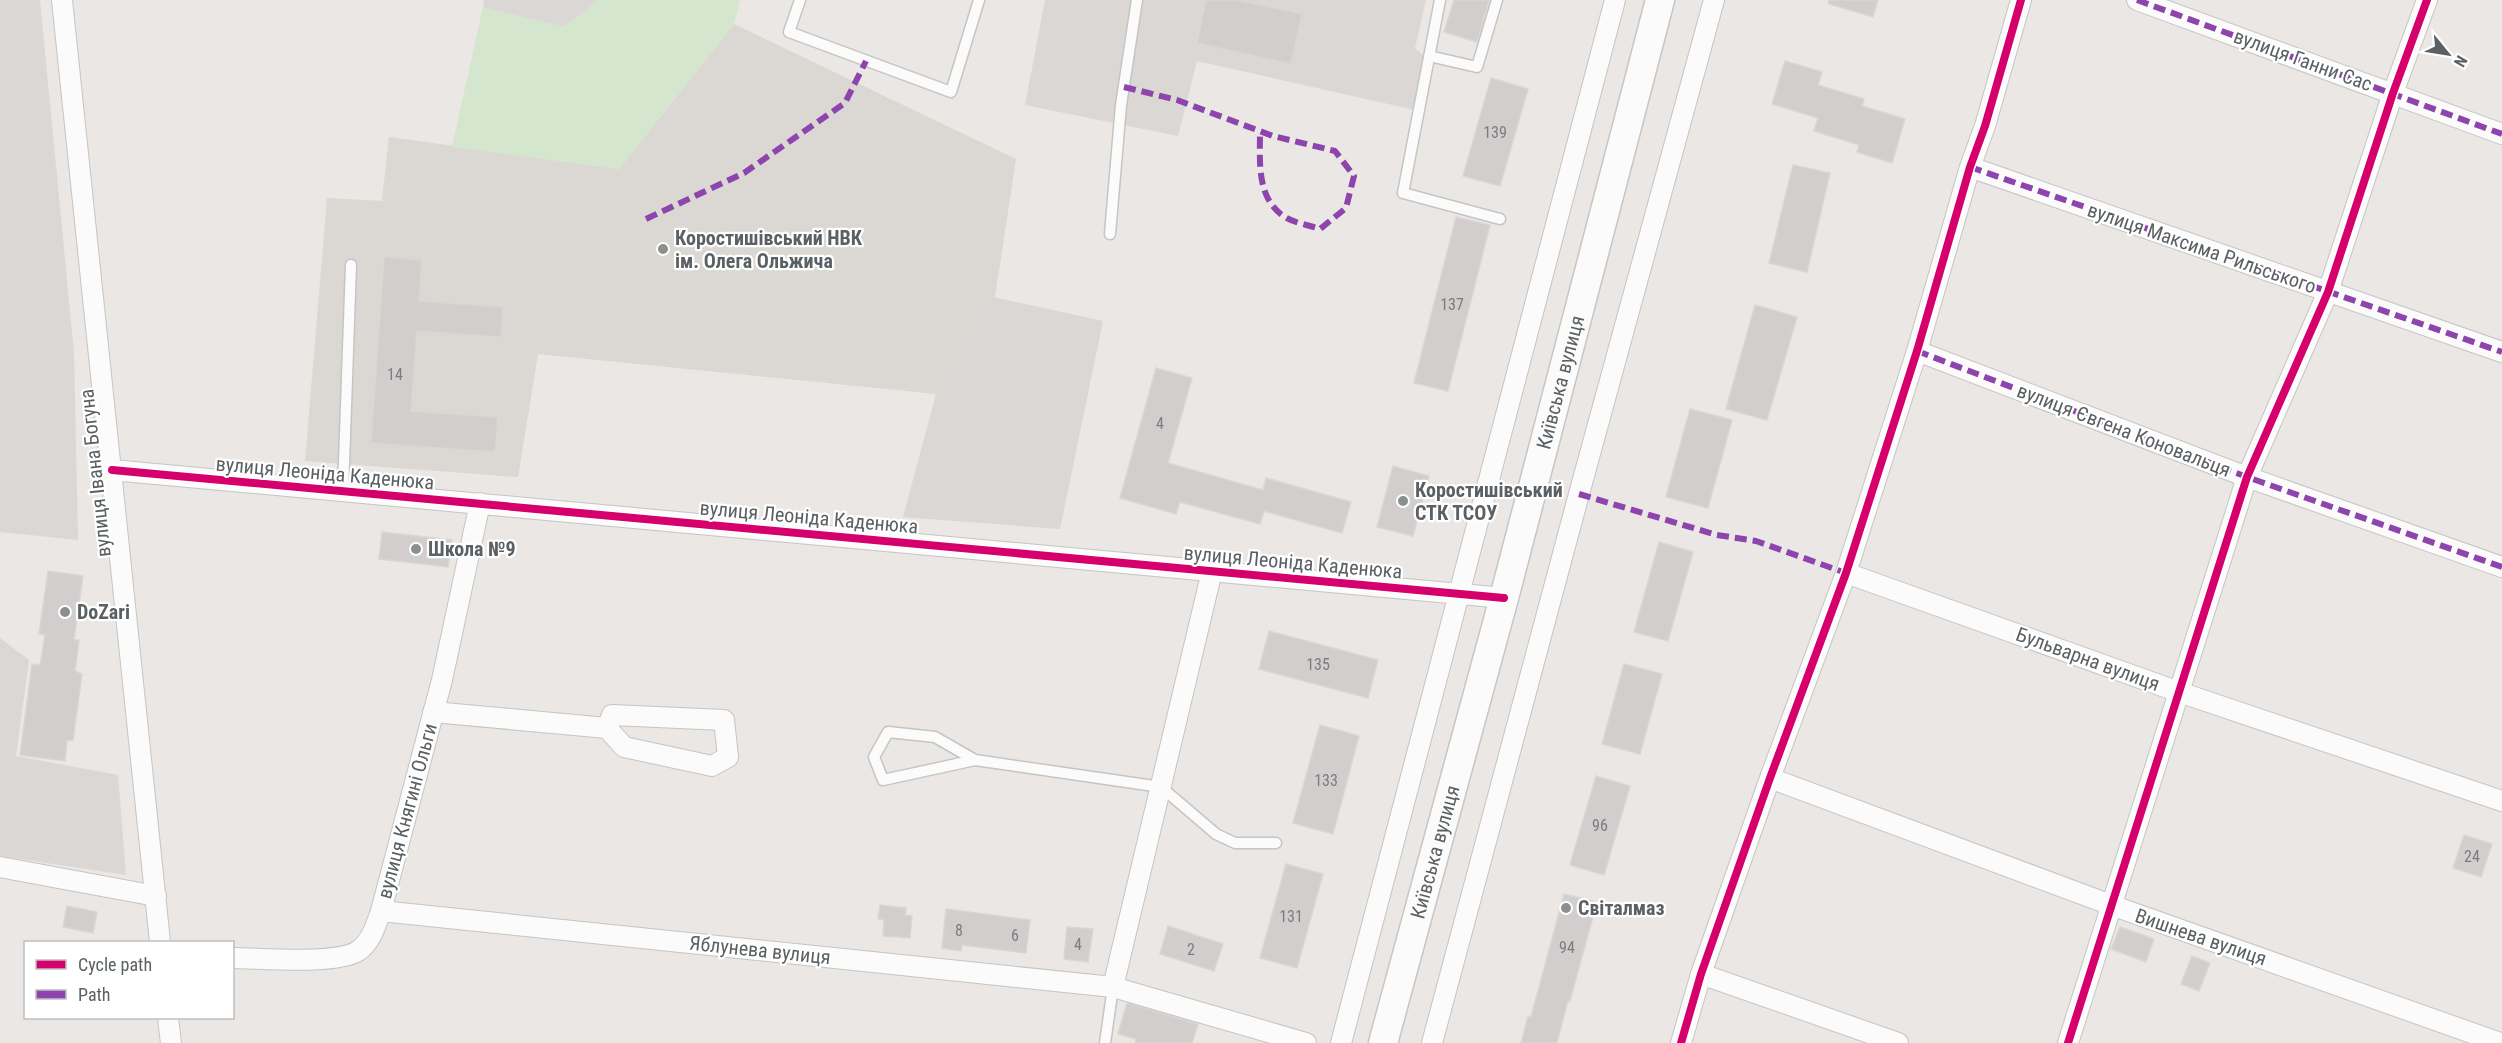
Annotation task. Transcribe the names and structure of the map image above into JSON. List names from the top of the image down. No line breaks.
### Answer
{"streets":{"main road":["Київська вулиця"],"street":["вулиця Ганни Сас","вулиця Максима Рильського","вулиця Євгена Коновальця","вулиця Івана Богуна","вулиця Леоніда Каденюка","Бульварна вулиця","вулиця Княгині Ольги","Вишнева вулиця","Яблунева вулиця"]},"crossings":[["Київська вулиця","вулиця Леоніда Каденюка"],["вулиця Івана Богуна","вулиця Леоніда Каденюка"],["вулиця Леоніда Каденюка","вулиця Княгині Ольги"],["вулиця Княгині Ольги","Яблунева вулиця"]],"places":["Коростишівський НВК ім. Олега Ольжича","Коростишівський СТК ТСОУ","Школа №9","DoZari","Світалмаз"],"house_numbers":["139","137","14","4","135","133","96","24","131","8","6","4","94","2"],"legend":["Cycle path","Path"],"north":"bottom right"}
